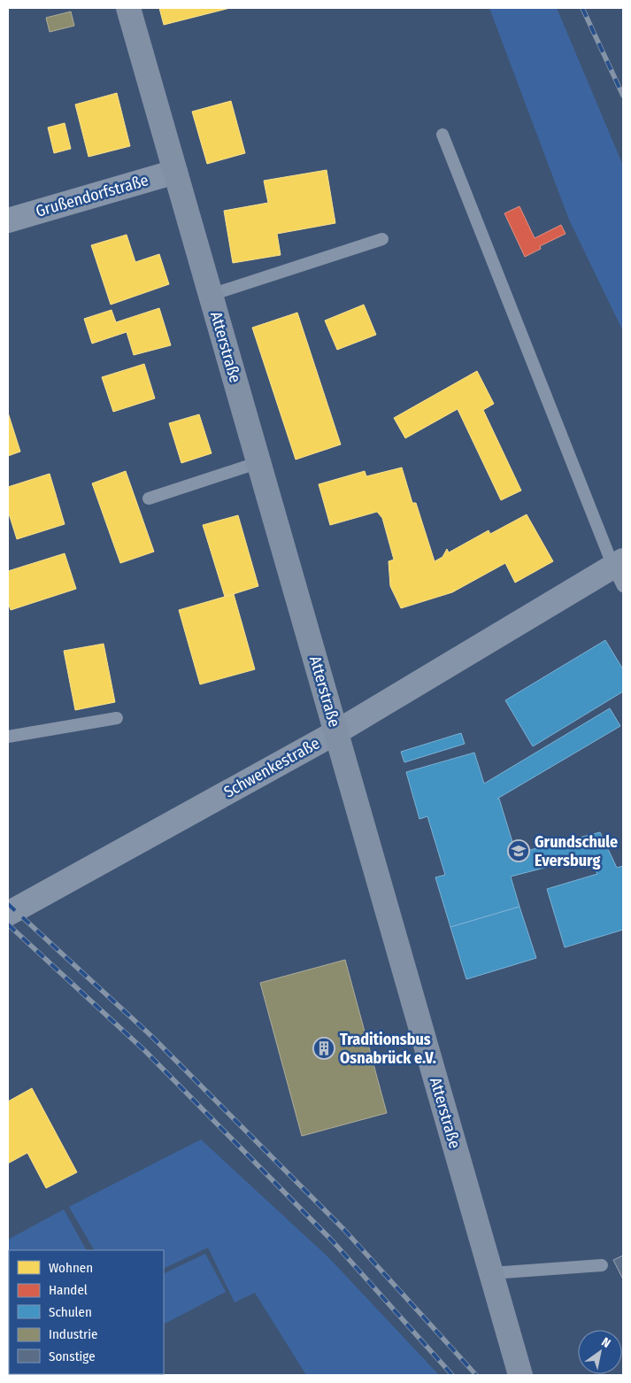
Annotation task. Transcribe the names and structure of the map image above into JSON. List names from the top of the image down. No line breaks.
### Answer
{"streets":{"street":["Grußendorfstraße","Atterstraße","Schwenkestraße"]},"crossings":[["Grußendorfstraße","Atterstraße"],["Atterstraße","Schwenkestraße"]],"places":{"school or university":["Grundschule Eversburg"],"building":["Traditionsbus Osnabrück e.V."]},"legend":["Wohnen","Handel","Schulen","Industrie","Sonstige"],"north":"top right"}
